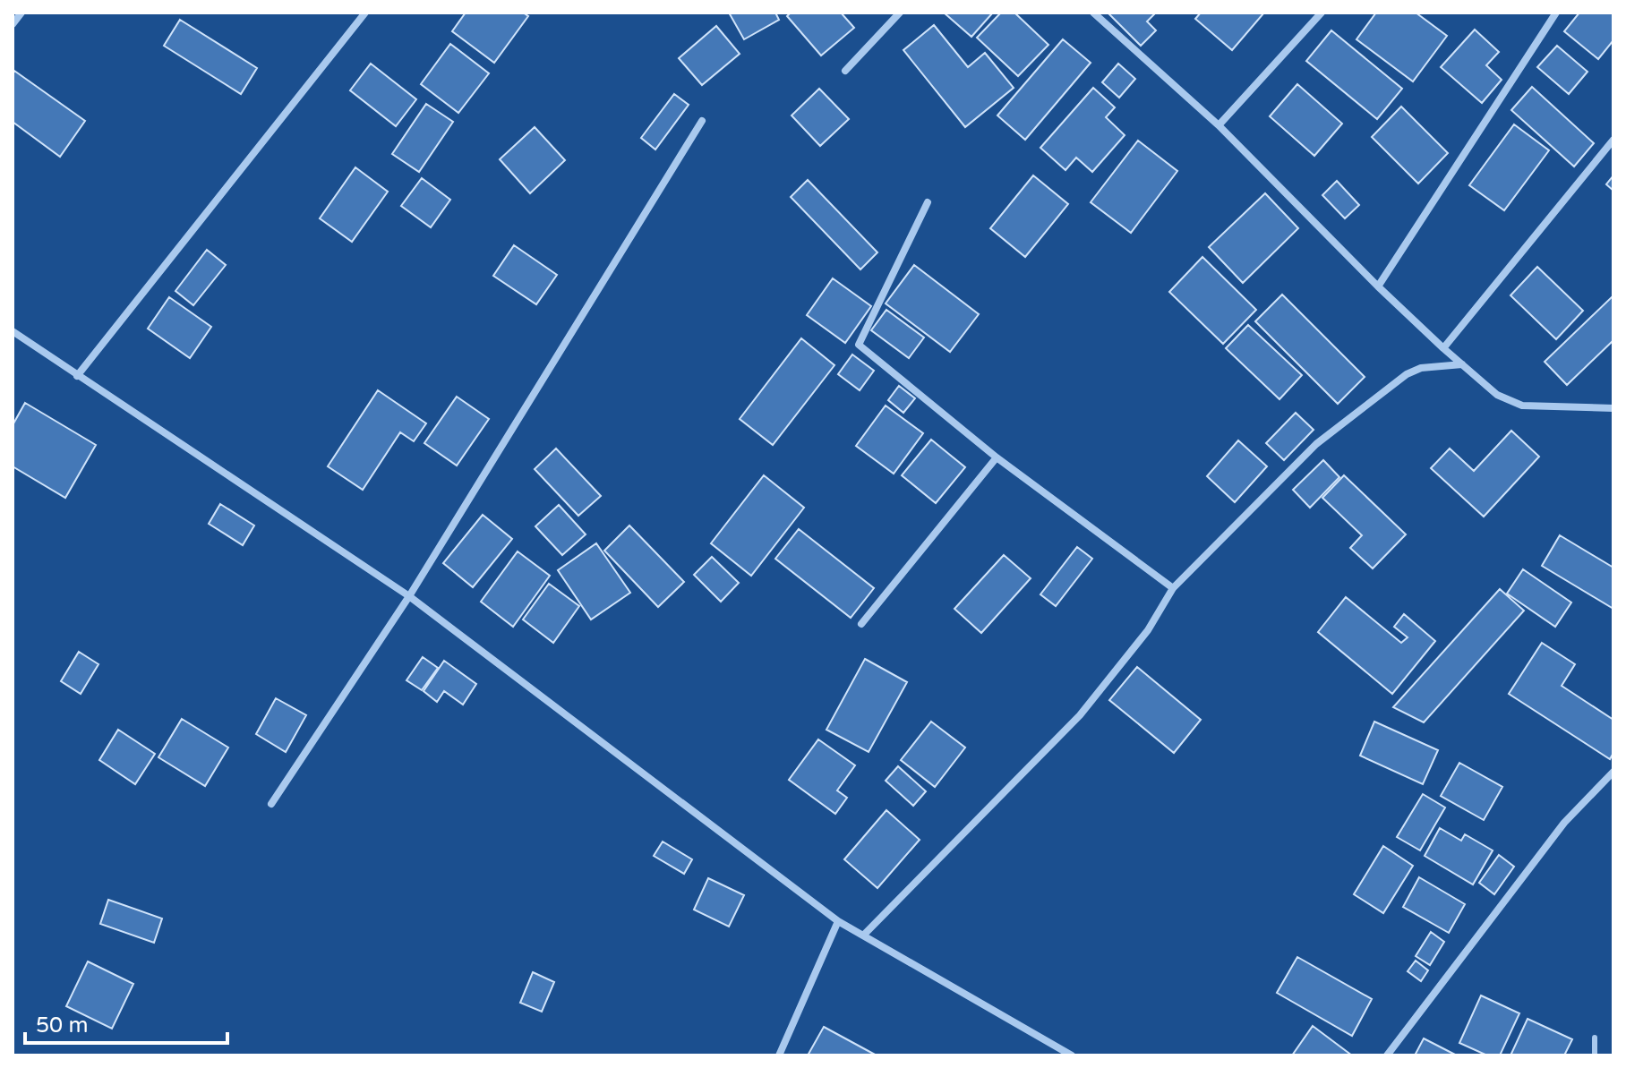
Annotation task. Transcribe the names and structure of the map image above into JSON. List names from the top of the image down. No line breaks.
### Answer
{"scale_bar":"50 m"}
